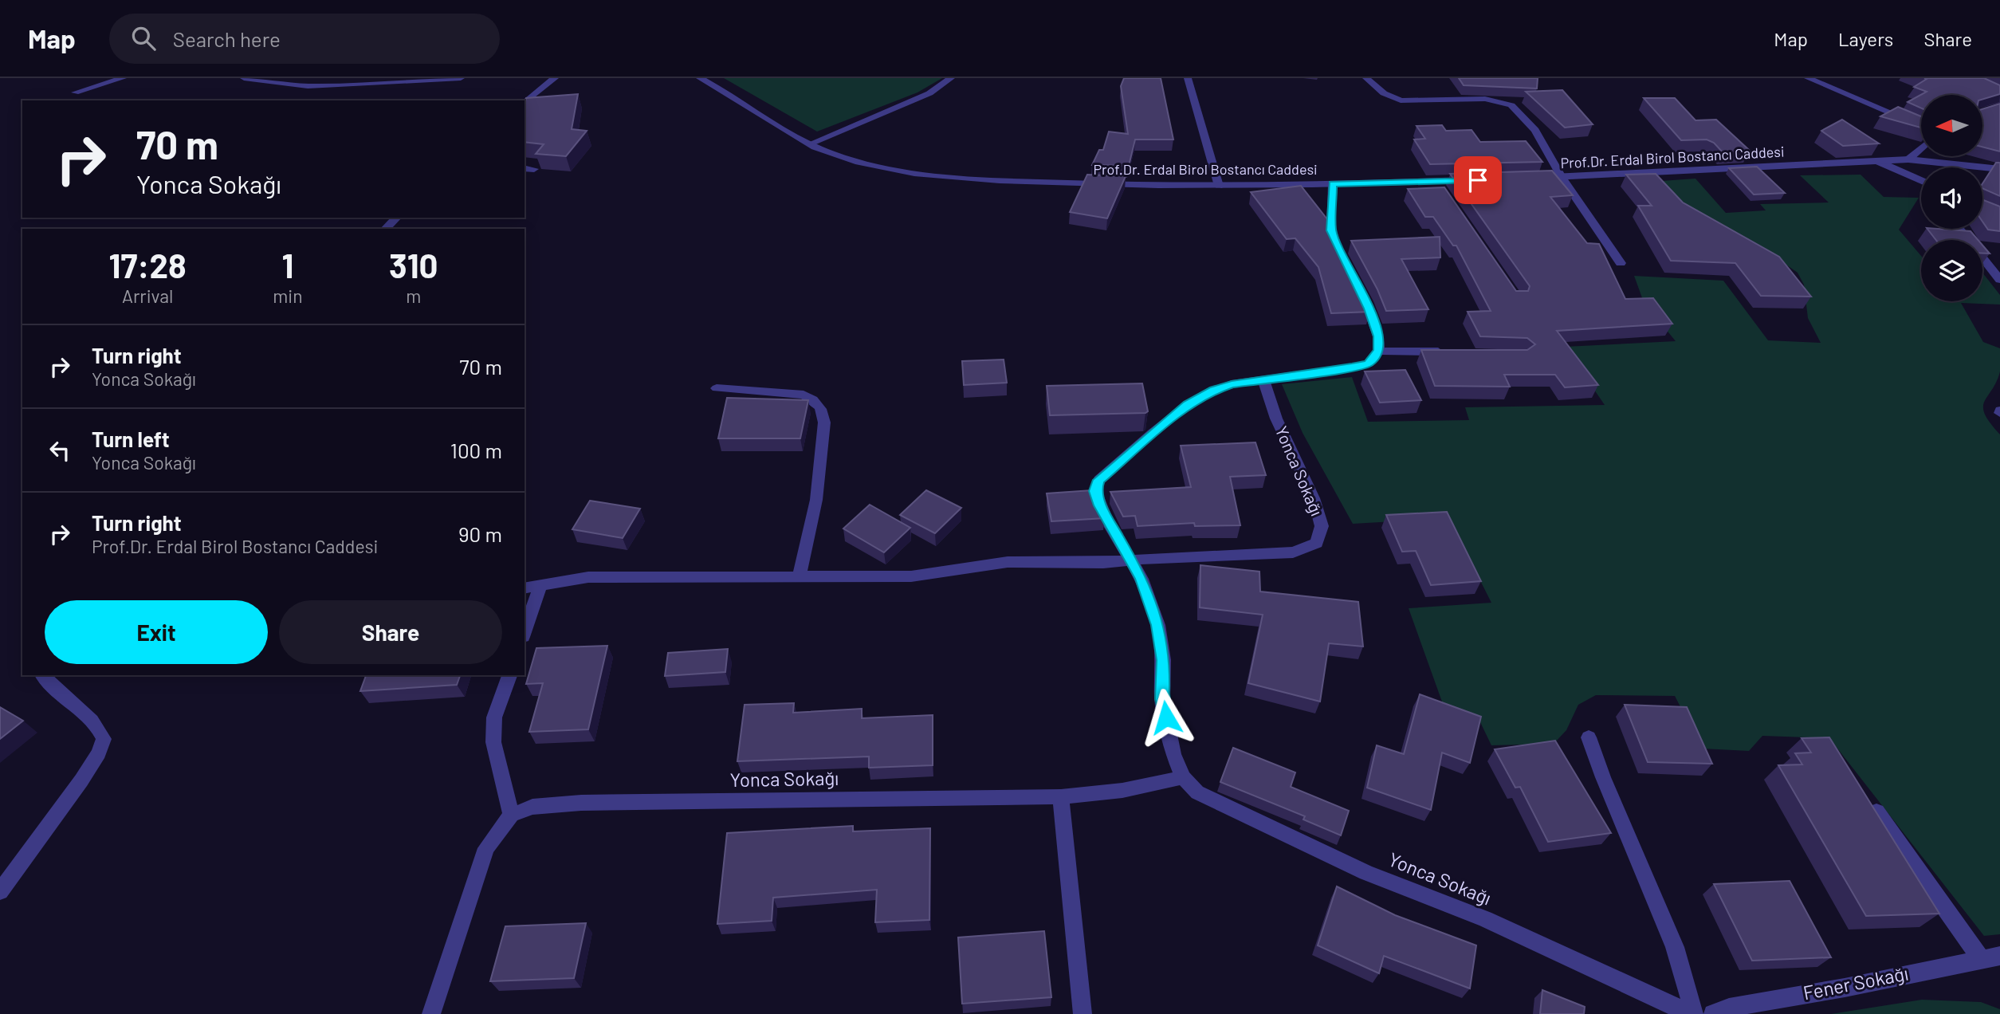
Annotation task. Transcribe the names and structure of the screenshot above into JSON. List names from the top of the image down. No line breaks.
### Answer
{"streets":{"street":["Prof.Dr. Erdal Birol Bostancı Caddesi","Yonca Sokağı","Fener Sokağı"]},"north":"left","page":{"header":"Map","search":"Search here","nav":["Map","Layers","Share"],"turn":["70 m","Yonca Sokağı"],"eta":["17:28","Arrival","1","min","310","m"],"list":[{"name":"Turn right","note":"Yonca Sokağı","value":"70 m"},{"name":"Turn left","note":"Yonca Sokağı","value":"100 m"},{"name":"Turn right","note":"Prof.Dr. Erdal Birol Bostancı Caddesi","value":"90 m"}],"buttons":["Exit","Share"]}}
